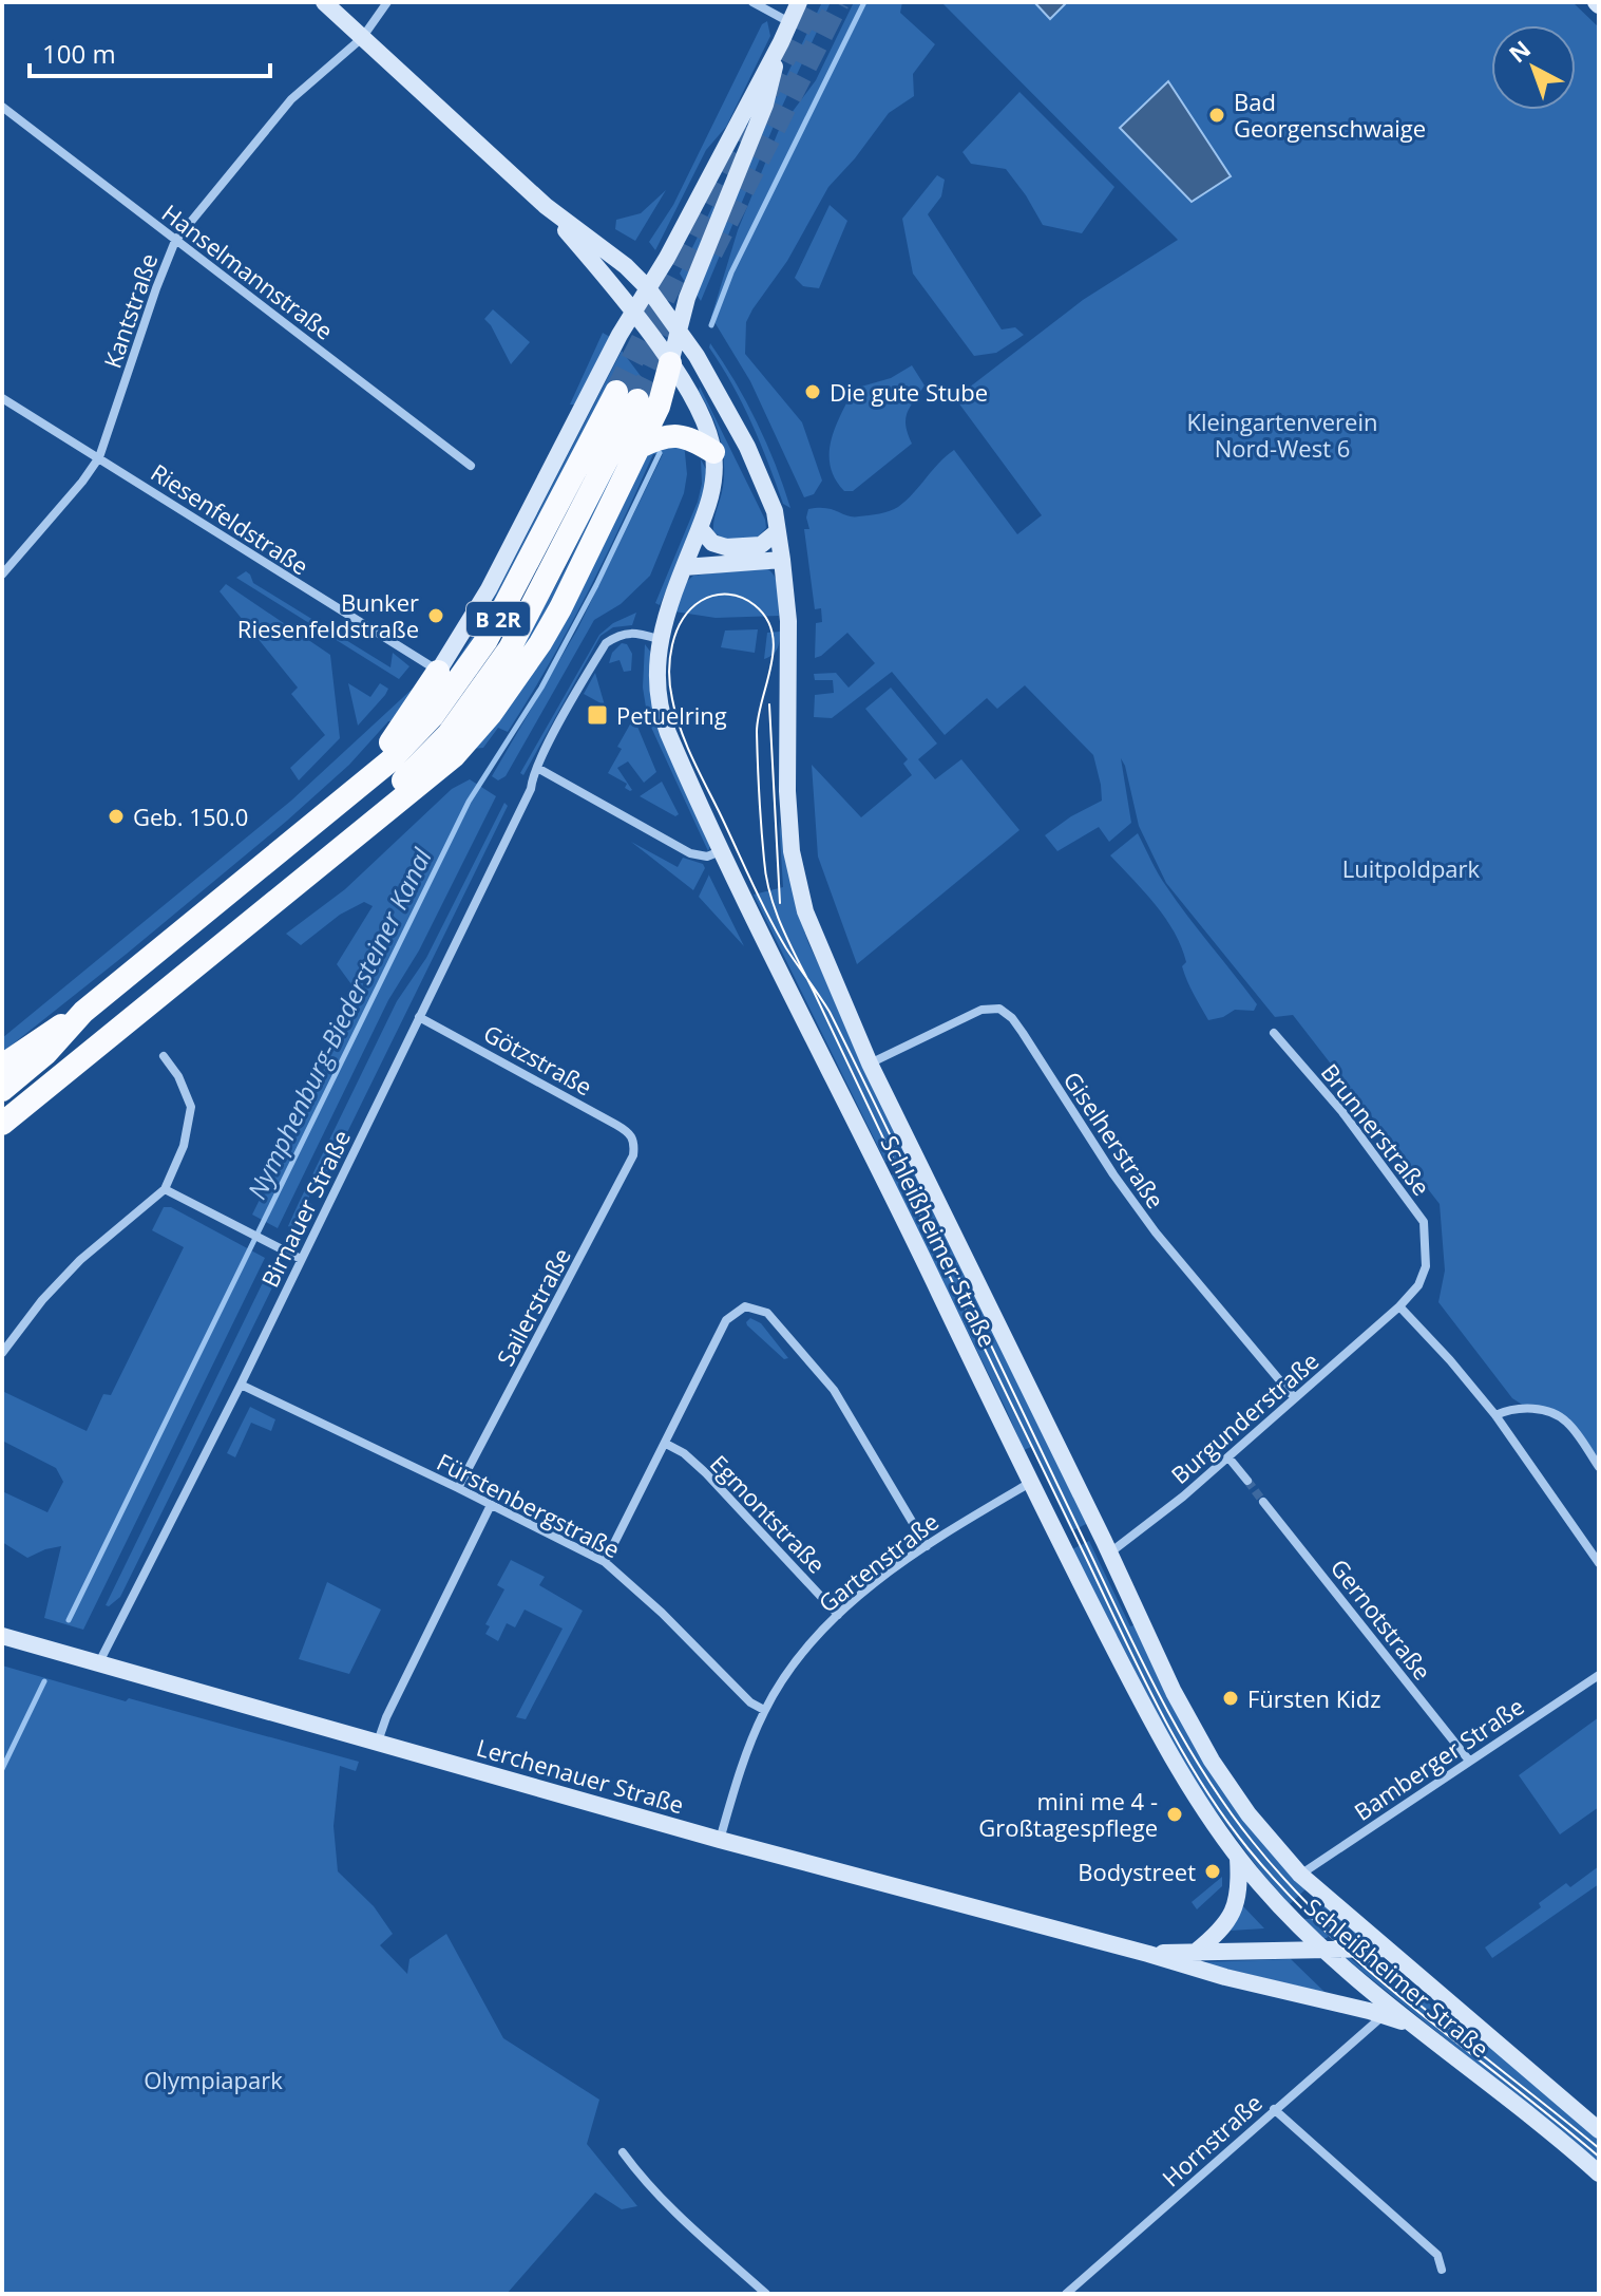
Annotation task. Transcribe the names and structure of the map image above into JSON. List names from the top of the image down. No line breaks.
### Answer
{"streets":{"highway":["B 2R"],"main road":["Schleißheimer Straße","Lerchenauer Straße"],"street":["Hanselmannstraße","Kantstraße","Riesenfeldstraße","Götzstraße","Brunnerstraße","Giselherstraße","Birnauer Straße","Sailerstraße","Burgunderstraße","Fürstenbergstraße","Egmontstraße","Gartenstraße","Gernotstraße","Bamberger Straße","Hornstraße"]},"crossings":[["Hanselmannstraße","Kantstraße"],["Kantstraße","Riesenfeldstraße"],["Kantstraße","Schleißheimer Straße"],["Götzstraße","Birnauer Straße"],["Götzstraße","Sailerstraße"],["Brunnerstraße","Burgunderstraße"],["Giselherstraße","Schleißheimer Straße"],["Giselherstraße","Burgunderstraße"],["Birnauer Straße","Schleißheimer Straße"],["Birnauer Straße","Fürstenbergstraße"],["Birnauer Straße","Lerchenauer Straße"],["Schleißheimer Straße","Burgunderstraße"],["Schleißheimer Straße","Gartenstraße"],["Schleißheimer Straße","Bamberger Straße"],["Schleißheimer Straße","Lerchenauer Straße"],["Sailerstraße","Fürstenbergstraße"],["Fürstenbergstraße","Gartenstraße"],["Egmontstraße","Gartenstraße"],["Gartenstraße","Lerchenauer Straße"],["Gernotstraße","Bamberger Straße"],["Lerchenauer Straße","Hornstraße"]],"water":["Nymphenburg-Biedersteiner Kanal"],"parks":["Kleingartenverein Nord-West 6","Luitpoldpark","Olympiapark"],"places":{"other":["Bad Georgenschwaige","Die gute Stube","Bunker Riesenfeldstraße","Geb. 150.0","Fürsten Kidz","mini me 4 - Großtagespflege","Bodystreet"],"transit":["Petuelring"]},"scale_bar":"100 m","north":"top left"}
